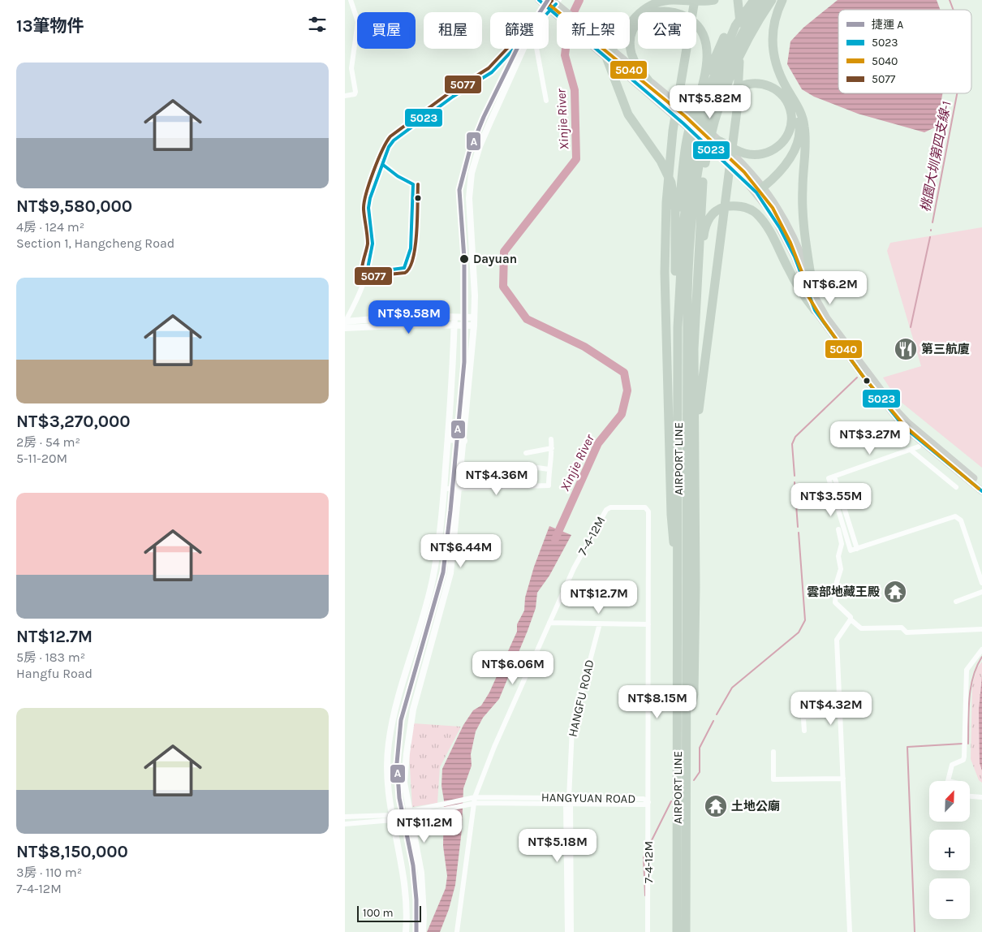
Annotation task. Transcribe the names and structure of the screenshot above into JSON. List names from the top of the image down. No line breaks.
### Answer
{"streets":{"highway":["AIRPORT LINE"],"street":["7-4-12M","HANGFU ROAD","HANGYUAN ROAD"]},"crossings":[["7-4-12M","HANGYUAN ROAD"],["HANGFU ROAD","HANGYUAN ROAD"]],"water":["Xinjie River","桃園大圳第四支線-1"],"places":{"other":["Dayuan"],"restaurant":["第三航廈"],"temple":["雲部地藏王殿","土地公廟"]},"lines":["metro line A","transit line 5023","transit line 5077","transit line 5040"],"legend":["捷運 A","5023","5040","5077"],"scale_bar":"100 m","north":"top right","page":{"heading":"13筆物件","chip":["買屋","租屋","篩選","新上架","公寓"],"list":[{"name":"NT$9,580,000","note":"4房 · 124 m² · Section 1, Hangcheng Road"},{"name":"NT$3,270,000","note":"2房 · 54 m² · 5-11-20M"},{"name":"NT$12.7M","note":"5房 · 183 m² · Hangfu Road"},{"name":"NT$8,150,000","note":"3房 · 110 m² · 7-4-12M"}],"price":["NT$5.82M","NT$6.2M","NT$9.58M","NT$3.27M","NT$4.36M","NT$3.55M","NT$6.44M","NT$12.7M","NT$6.06M","NT$8.15M","NT$4.32M","NT$11.2M","NT$5.18M"],"map_buttons":["+","−"],"scale":"100 m"}}
